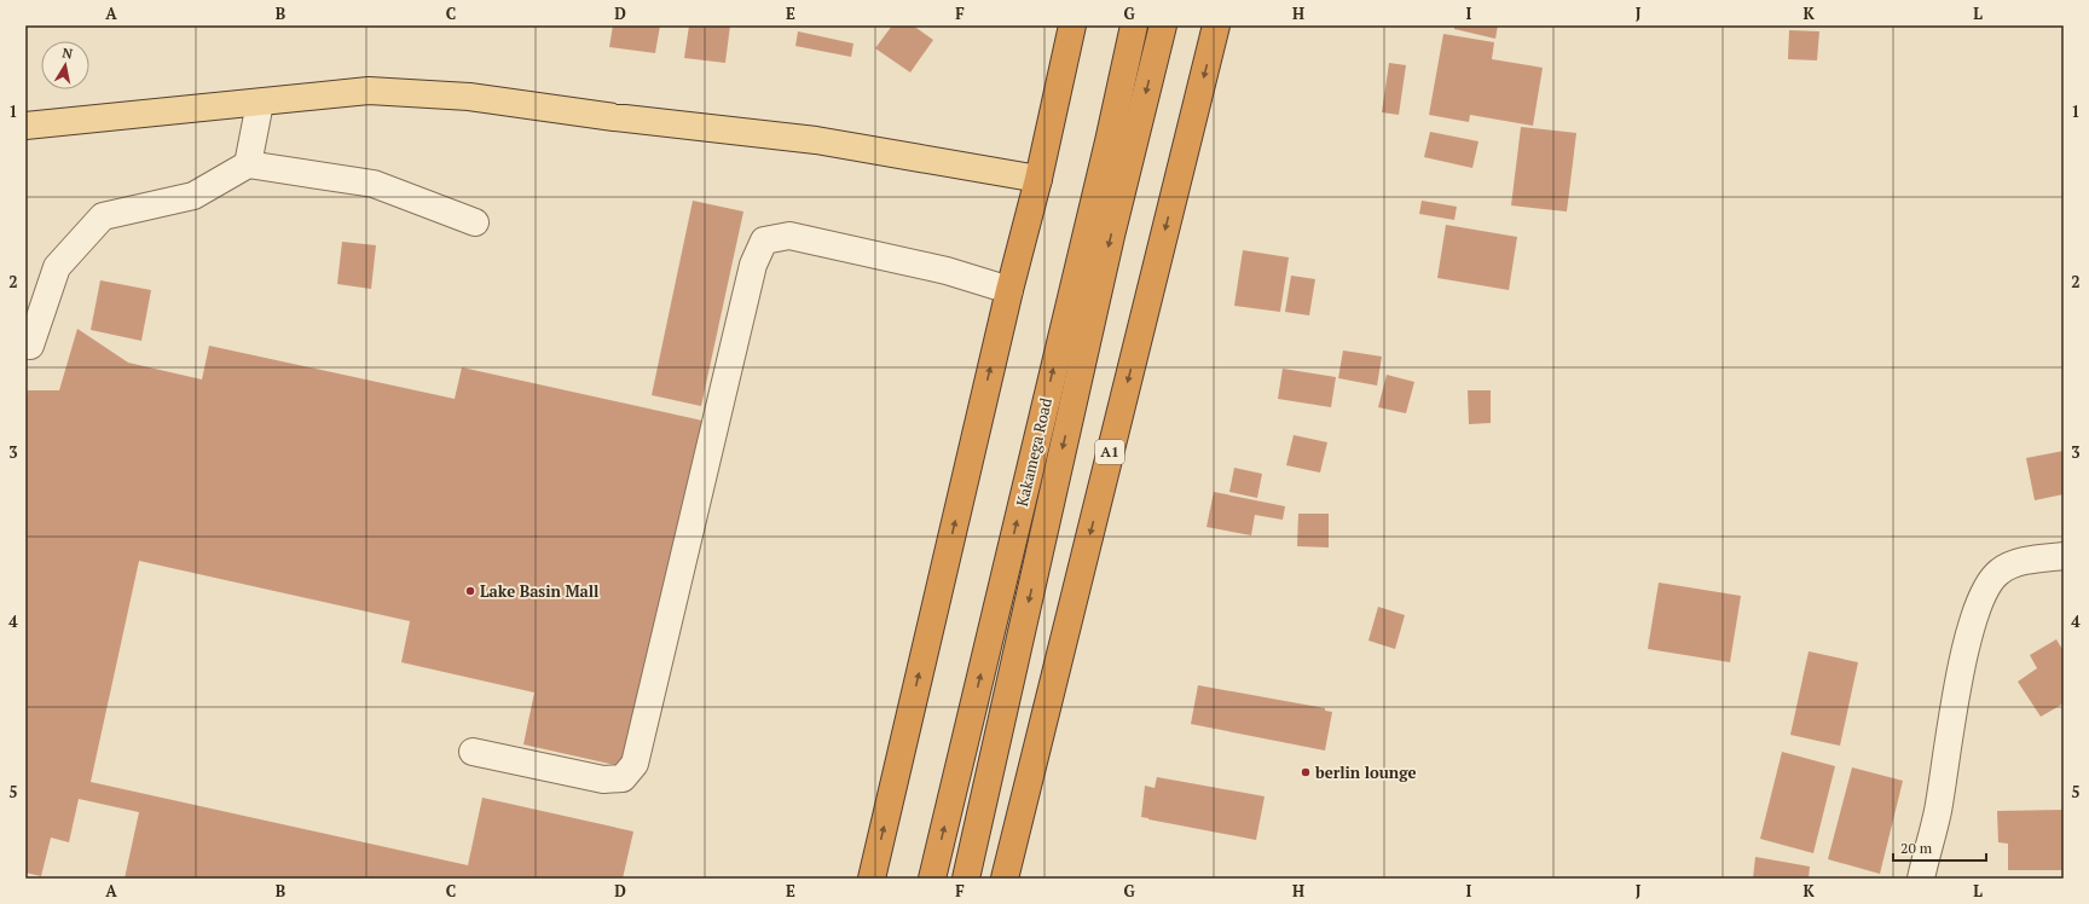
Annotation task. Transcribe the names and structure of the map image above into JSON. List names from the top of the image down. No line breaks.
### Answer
{"streets":{"highway":["Kakamega Road","A1"]},"places":["Lake Basin Mall","berlin lounge"],"scale_bar":"20 m","north":"top","grid":{"columns":["A","B","C","D","E","F","G","H","I","J","K","L"],"rows":["1","2","3","4","5"]}}
